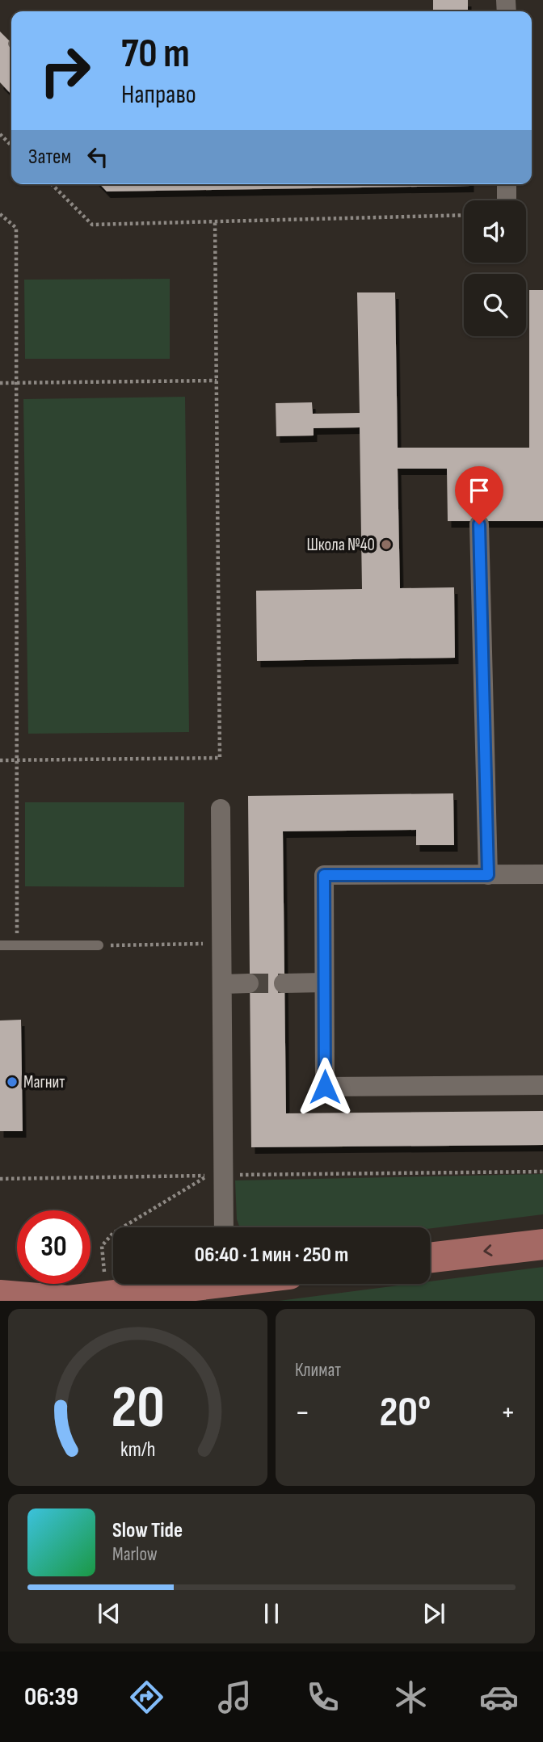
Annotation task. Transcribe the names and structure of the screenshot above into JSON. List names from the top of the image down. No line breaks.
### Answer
{"places":["Школа №40","Магнит"],"page":{"turn":["70 m","Направо"],"then":"Затем","limit":"30","trip":"06:40 · 1 мин · 250 m","tile":"Климат","heat":["−","20°","+"],"song":["Slow Tide","Marlow"],"tabs":"06:39","gauge":["20","km/h"]}}
